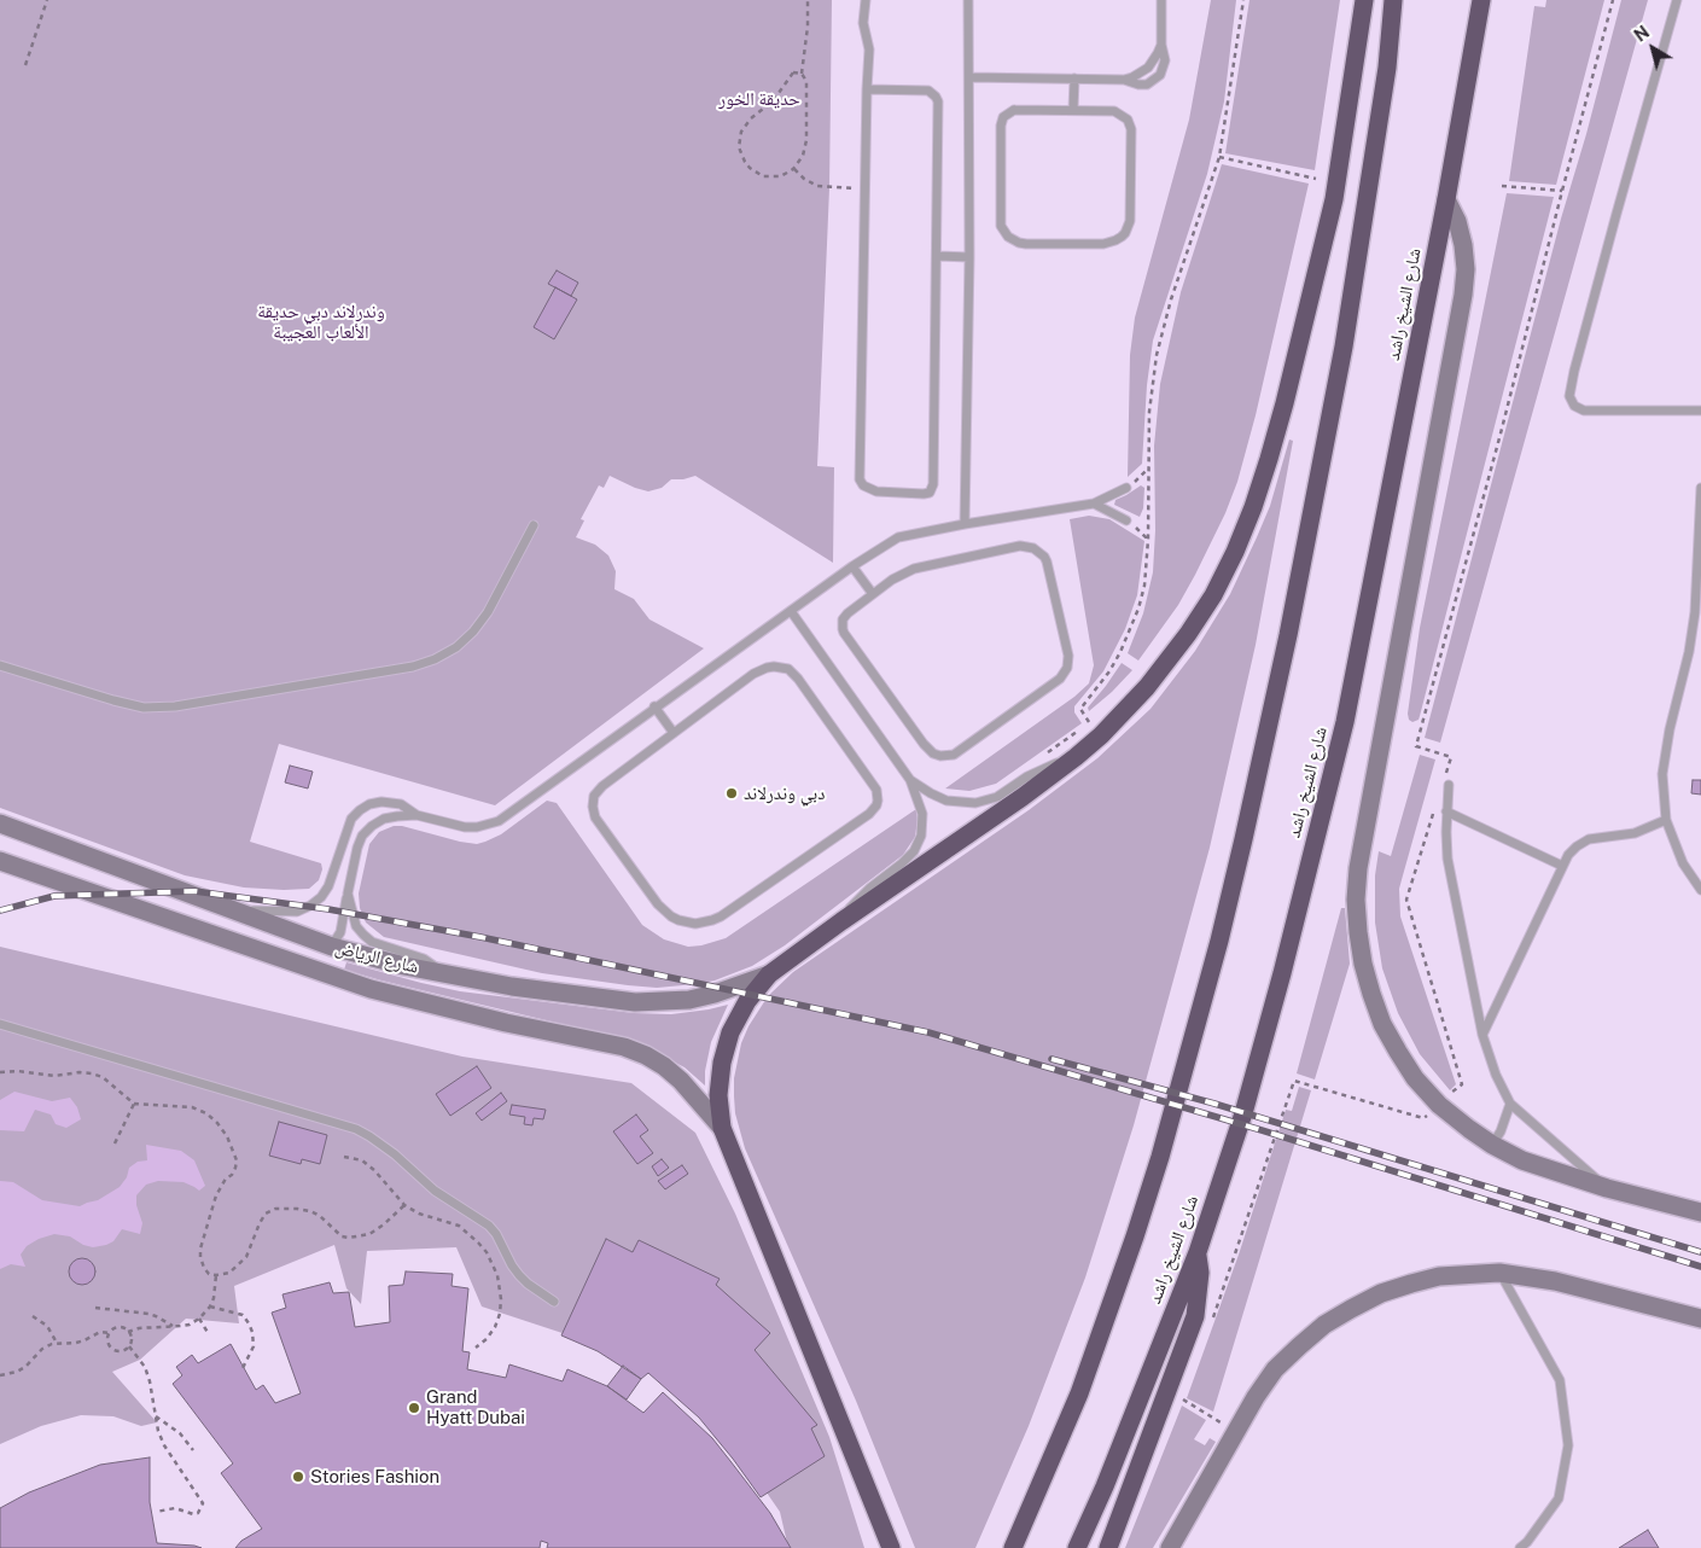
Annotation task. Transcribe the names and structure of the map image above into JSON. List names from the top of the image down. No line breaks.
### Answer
{"streets":{"highway":["شارع الشيخ راشد"],"street":["شارع الرياض"]},"parks":["حديقة الخور","وندرلاند دبي حديقة الألعاب العجيبة"],"places":["دبي وندرلاند","Grand Hyatt Dubai","Stories Fashion"],"north":"top left"}
